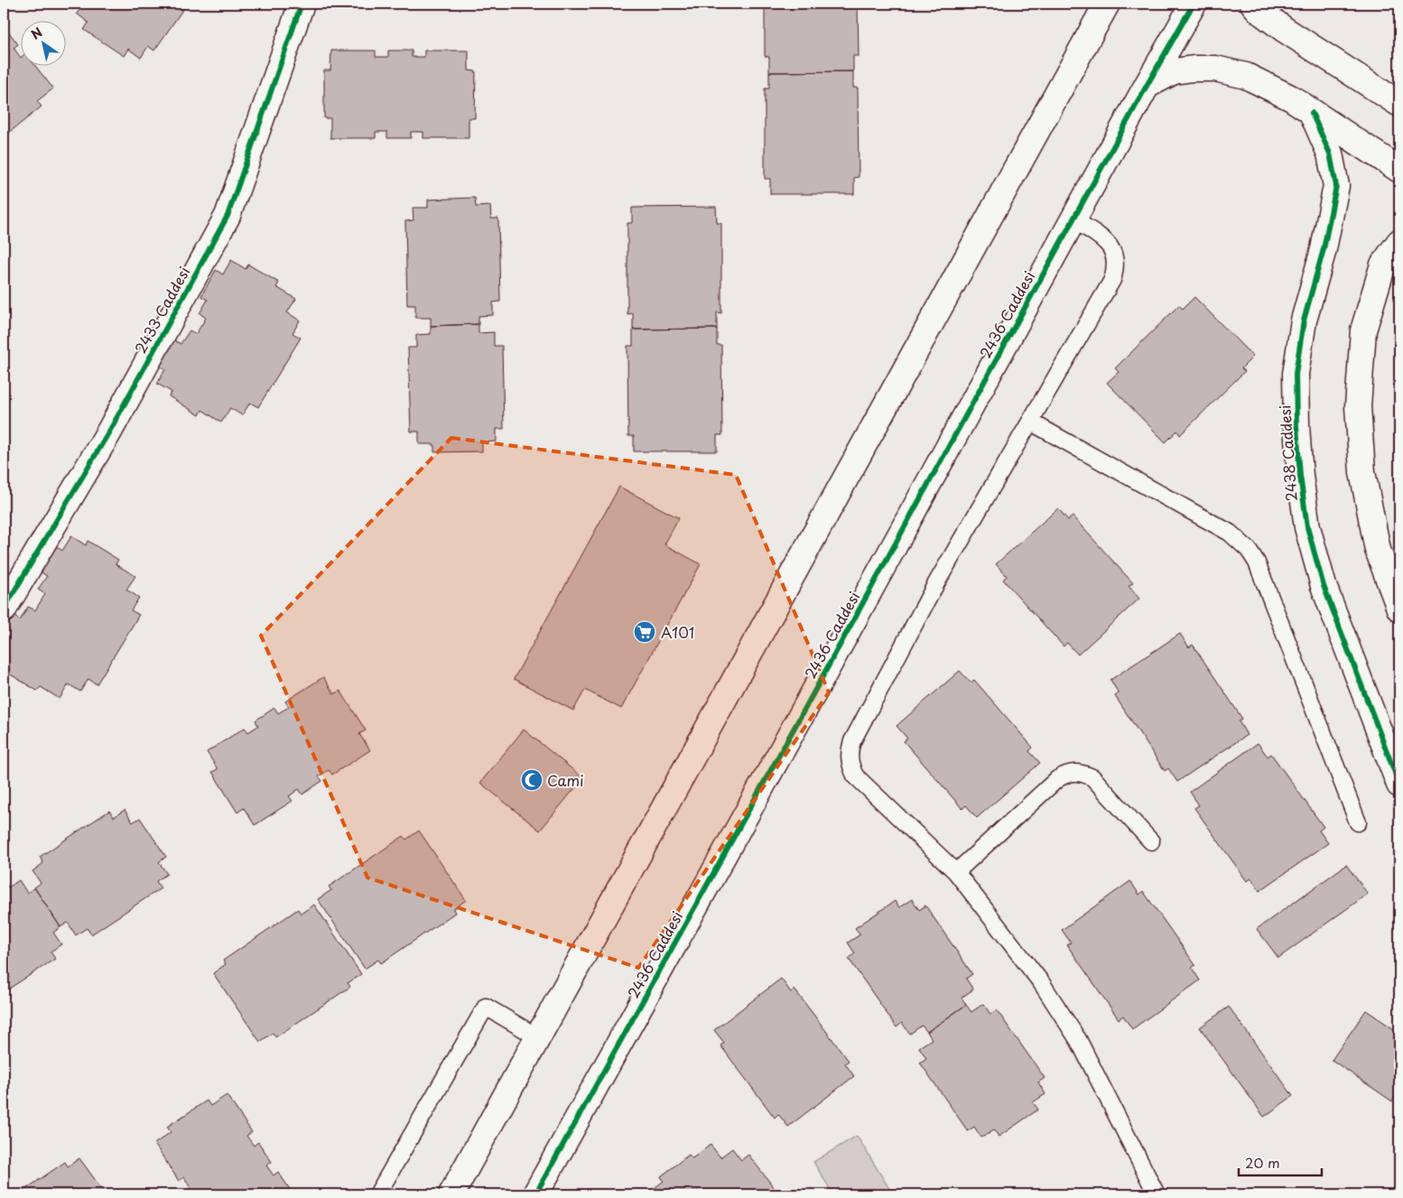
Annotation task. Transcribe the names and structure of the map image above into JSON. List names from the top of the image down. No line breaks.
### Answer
{"streets":{"street":["2433 Caddesi","2436 Caddesi","2438 Caddesi"]},"places":{"supermarket":["A101"],"mosque":["Cami"]},"scale_bar":"20 m","north":"top left"}
